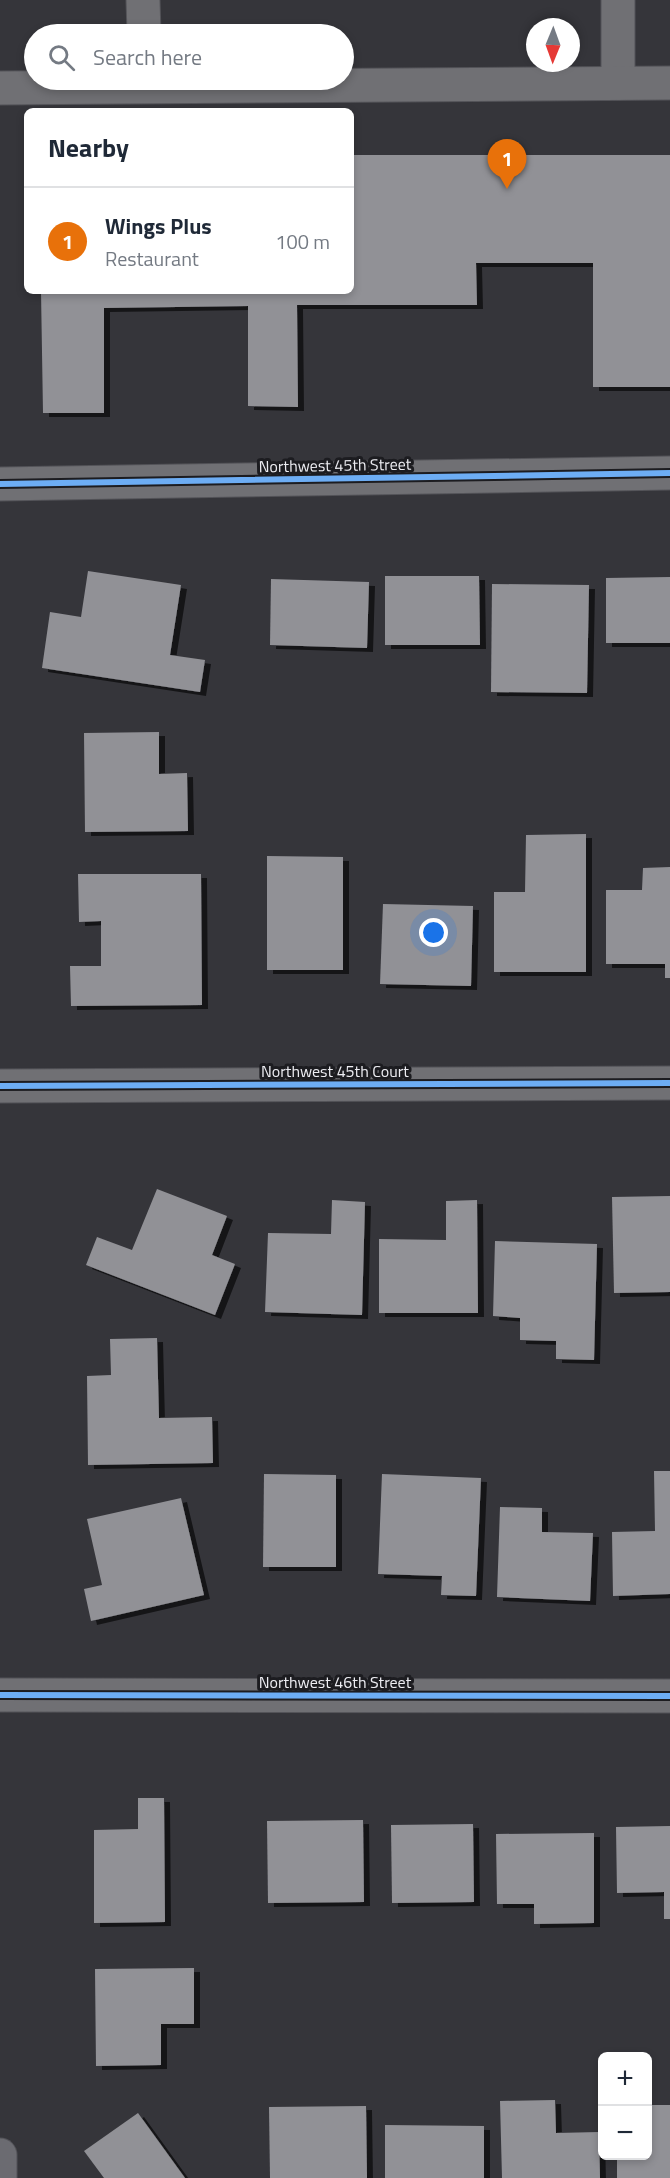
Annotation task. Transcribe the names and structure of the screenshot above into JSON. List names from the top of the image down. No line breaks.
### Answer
{"streets":{"street":["Northwest 45th Street","Northwest 45th Court","Northwest 46th Street"]},"north":"bottom","page":{"search":"Search here","heading":"Nearby","pins":"1","list":[{"mark":"1","name":"Wings Plus","note":"Restaurant","value":"100 m"}],"map_buttons":["+","−"]}}
